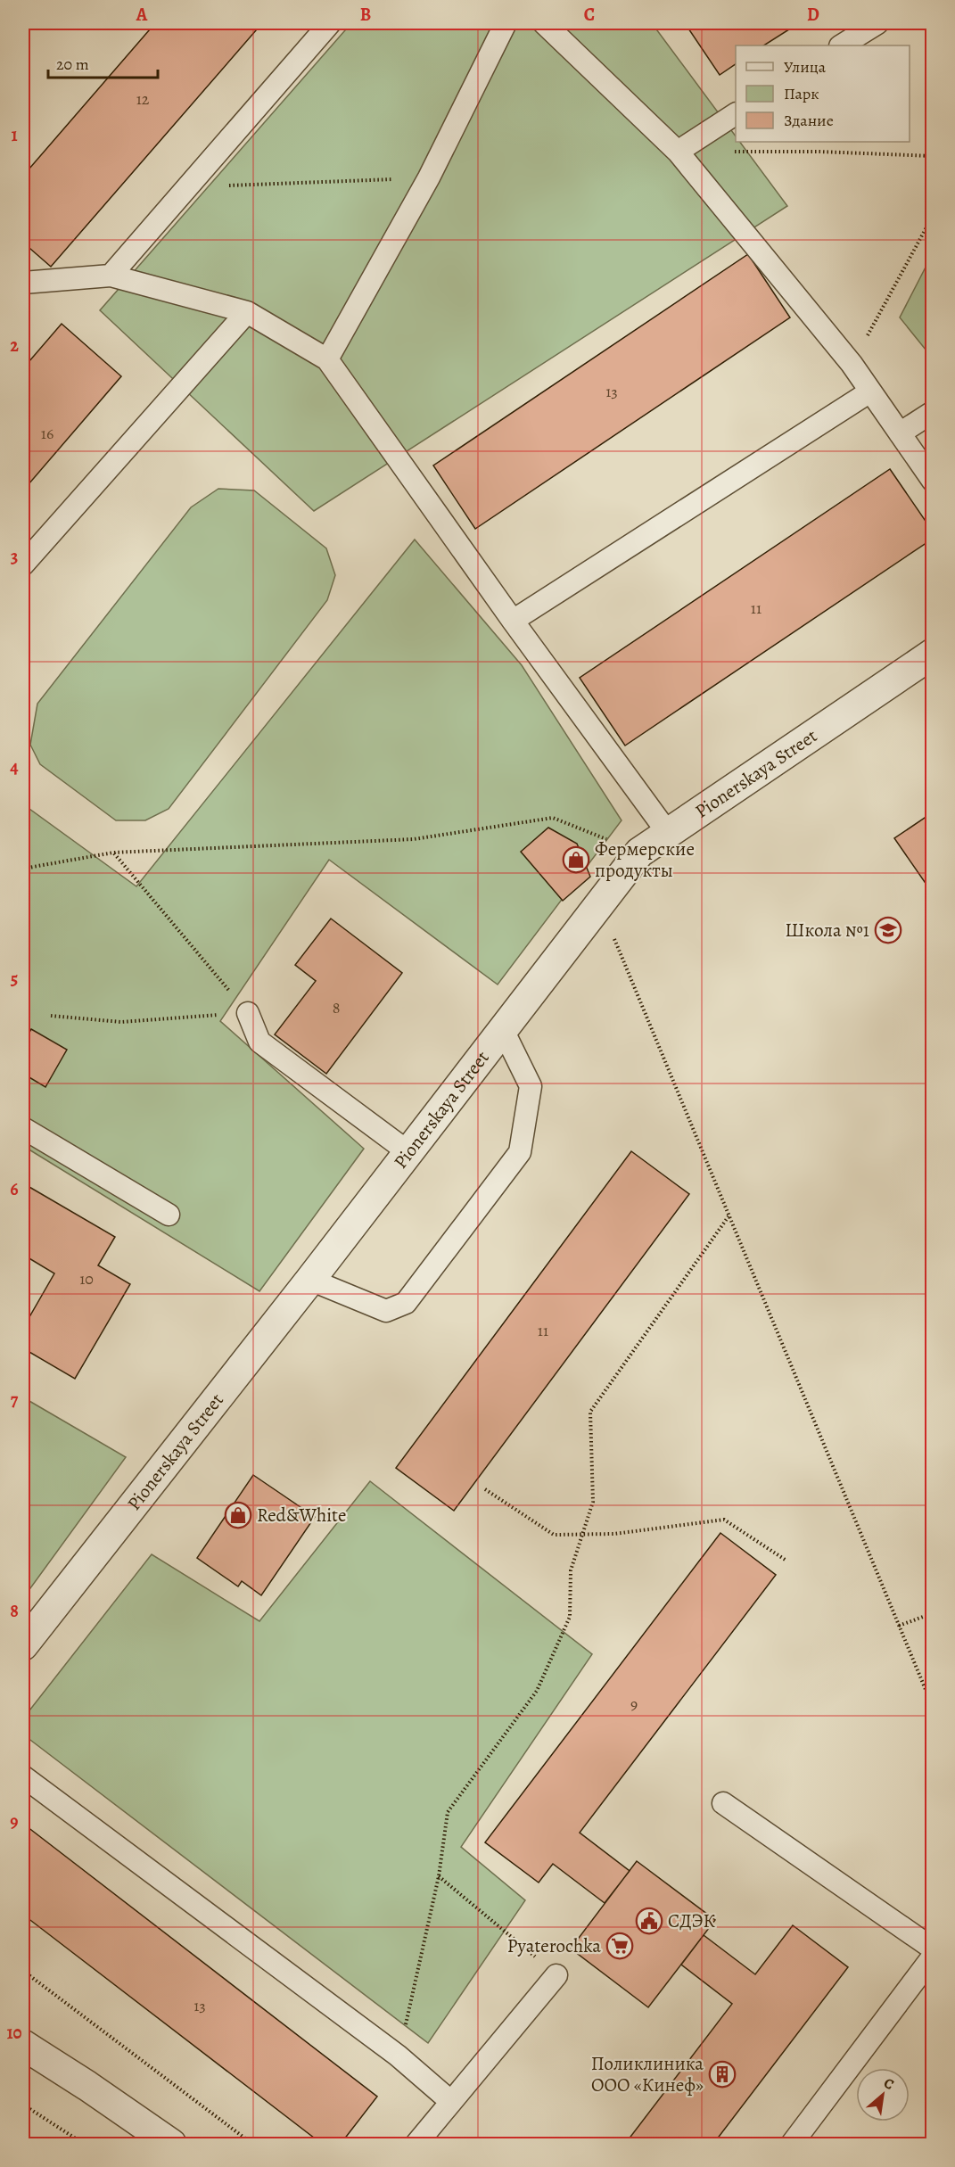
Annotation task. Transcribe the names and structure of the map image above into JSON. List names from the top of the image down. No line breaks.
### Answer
{"streets":{"street":["Pionerskaya Street"]},"places":{"shop":["Фермерские продукты","Red&White"],"school or university":["Школа №1"],"public building":["СДЭК"],"supermarket":["Pyaterochka"],"building":["Поликлиника ООО «Кинеф»"]},"house_numbers":["12","13","16","11","8","10","11","9","13"],"legend":["Улица","Парк","Здание"],"scale_bar":"20 m","north":"top right","grid":{"columns":["A","B","C","D"],"rows":["1","2","3","4","5","6","7","8","9","10"]}}
